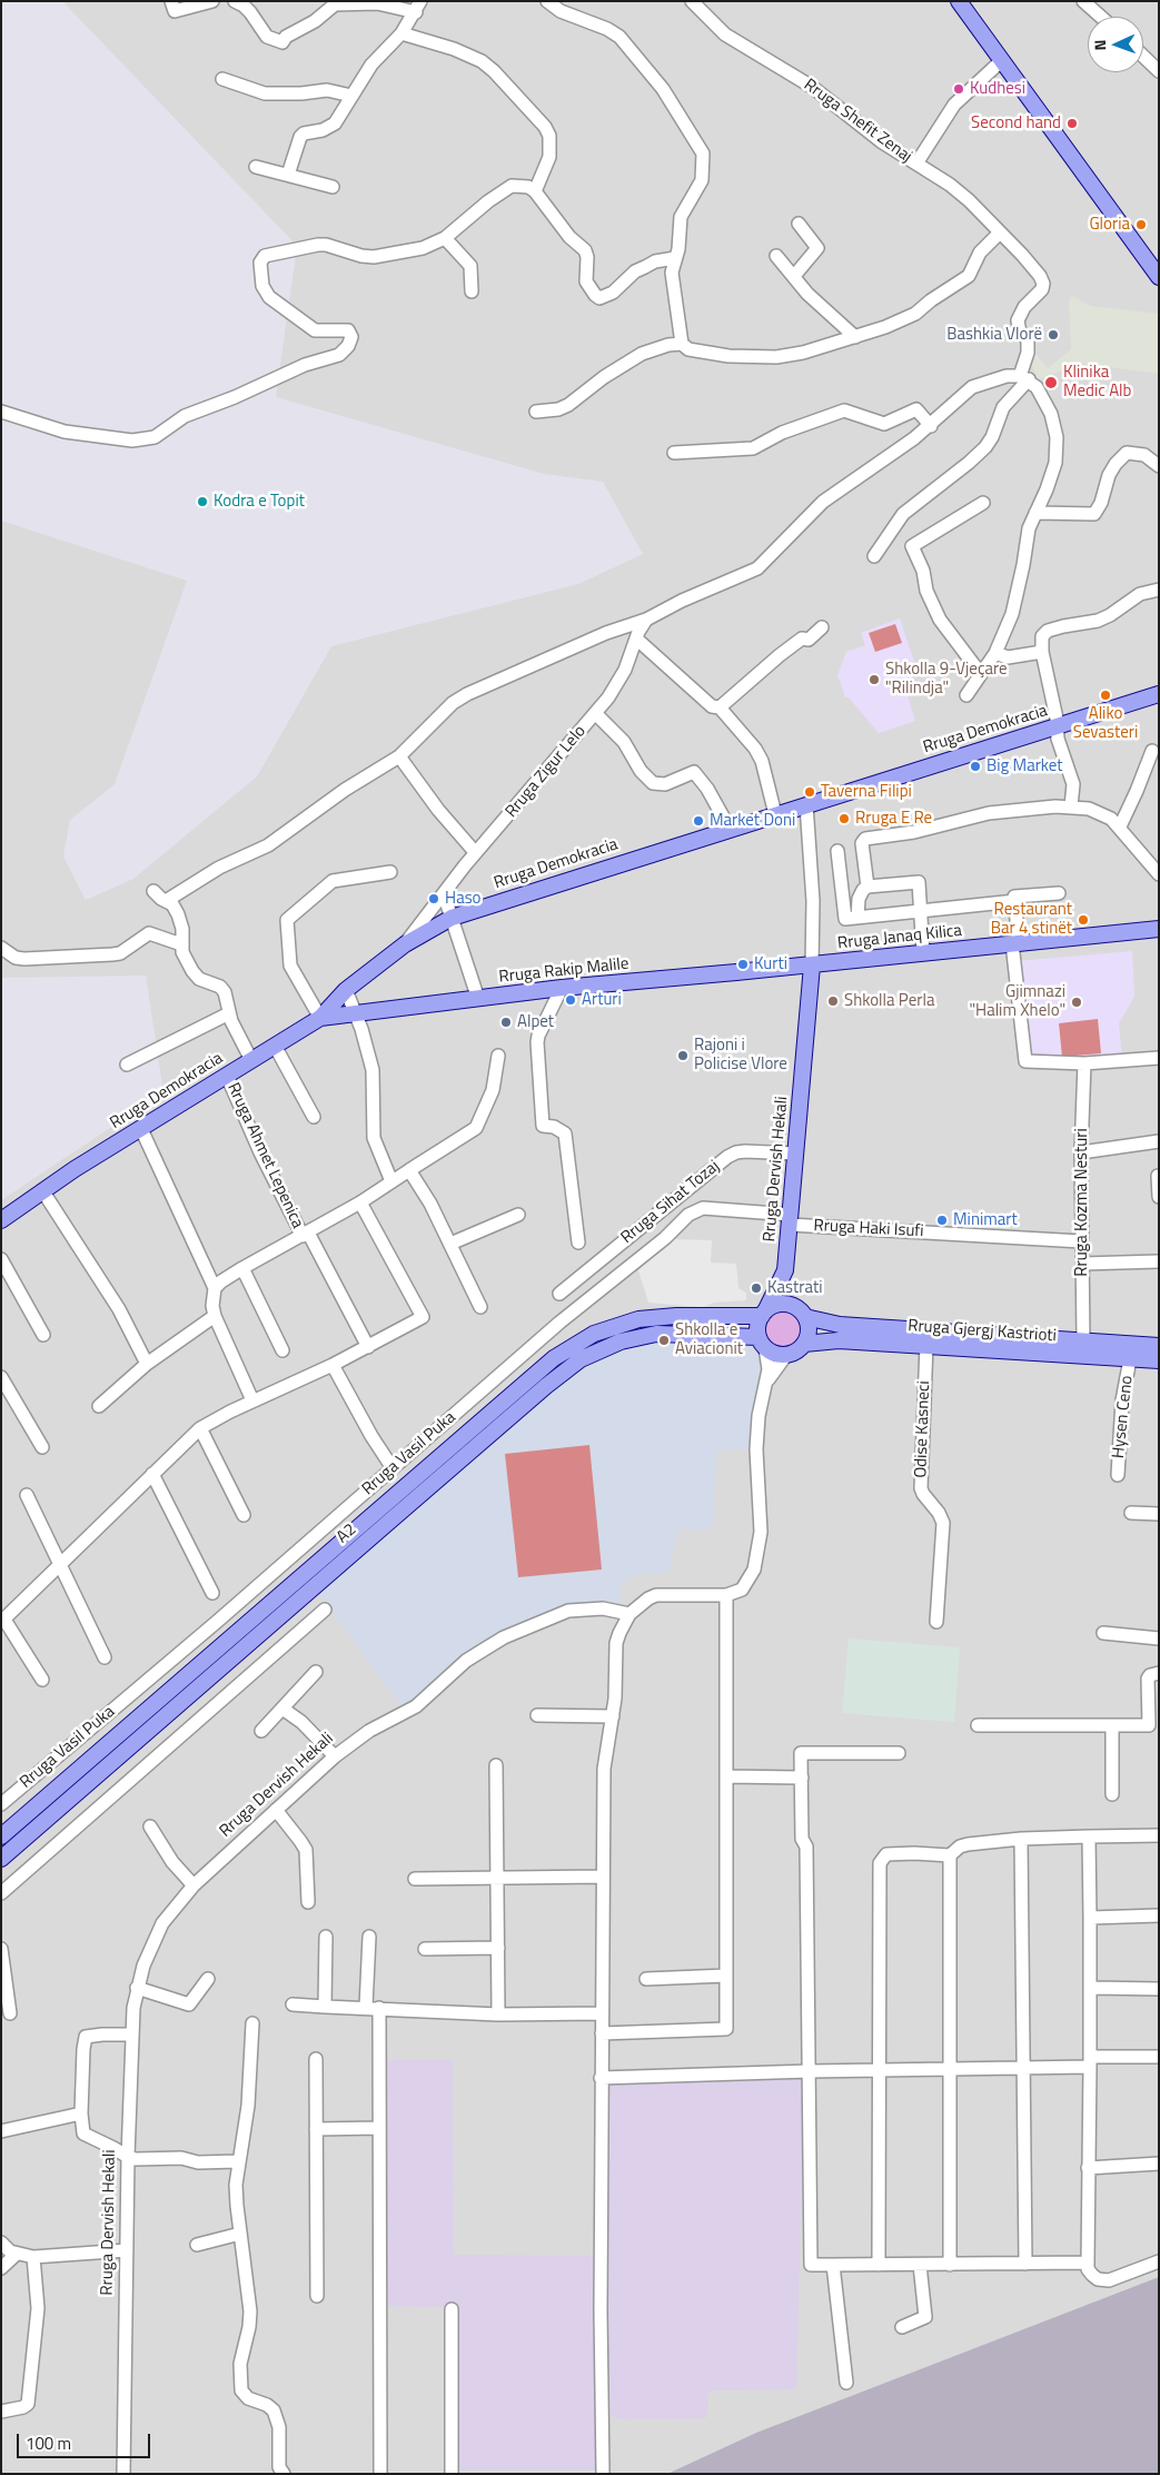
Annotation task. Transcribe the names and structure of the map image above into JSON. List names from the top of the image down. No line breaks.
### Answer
{"streets":{"main road":["Rruga Demokracia","Rruga Janaq Kilica","Rruga Rakip Malile","Rruga Dervish Hekali","Rruga Gjergj Kastrioti","A2"],"street":["Rruga Shefit Zenaj","Rruga Zigur Lelo","Rruga Ahmet Lepenica","Rruga Sihat Tozaj","Rruga Kozma Nesturi","Rruga Haki Isufi","Hysen Ceno","Odise Kasneci","Rruga Vasil Puka"]},"crossings":[["Rruga Demokracia","Rruga Zigur Lelo"],["Rruga Demokracia","Rruga Rakip Malile"],["Rruga Demokracia","Rruga Ahmet Lepenica"],["Rruga Demokracia","Rruga Dervish Hekali"],["Rruga Janaq Kilica","Rruga Rakip Malile"],["Rruga Janaq Kilica","Rruga Dervish Hekali"],["Rruga Rakip Malile","Rruga Dervish Hekali"],["Rruga Dervish Hekali","Rruga Sihat Tozaj"],["Rruga Dervish Hekali","Rruga Haki Isufi"],["Rruga Dervish Hekali","Rruga Gjergj Kastrioti"],["Rruga Dervish Hekali","Rruga Vasil Puka"],["Rruga Dervish Hekali","A2"],["Rruga Kozma Nesturi","Rruga Haki Isufi"],["Rruga Kozma Nesturi","Rruga Gjergj Kastrioti"],["Rruga Haki Isufi","Rruga Vasil Puka"],["Rruga Gjergj Kastrioti","Hysen Ceno"],["Rruga Gjergj Kastrioti","Odise Kasneci"],["Rruga Gjergj Kastrioti","A2"]],"places":["Kudhesi","Second hand","Gloria","Bashkia Vlorë","Klinika Medic Alb","Kodra e Topit","Shkolla 9-Vjeçare \"Rilindja\"","Aliko Sevasteri","Big Market","Taverna Filipi","Rruga E Re","Market Doni","Haso","Restaurant Bar 4 stinët","Kurti","Arturi","Shkolla Perla","Gjimnazi \"Halim Xhelo\"","Alpet","Rajoni i Policise Vlore","Minimart","Kastrati","Shkolla e Aviacionit"],"scale_bar":"100 m","north":"left"}
